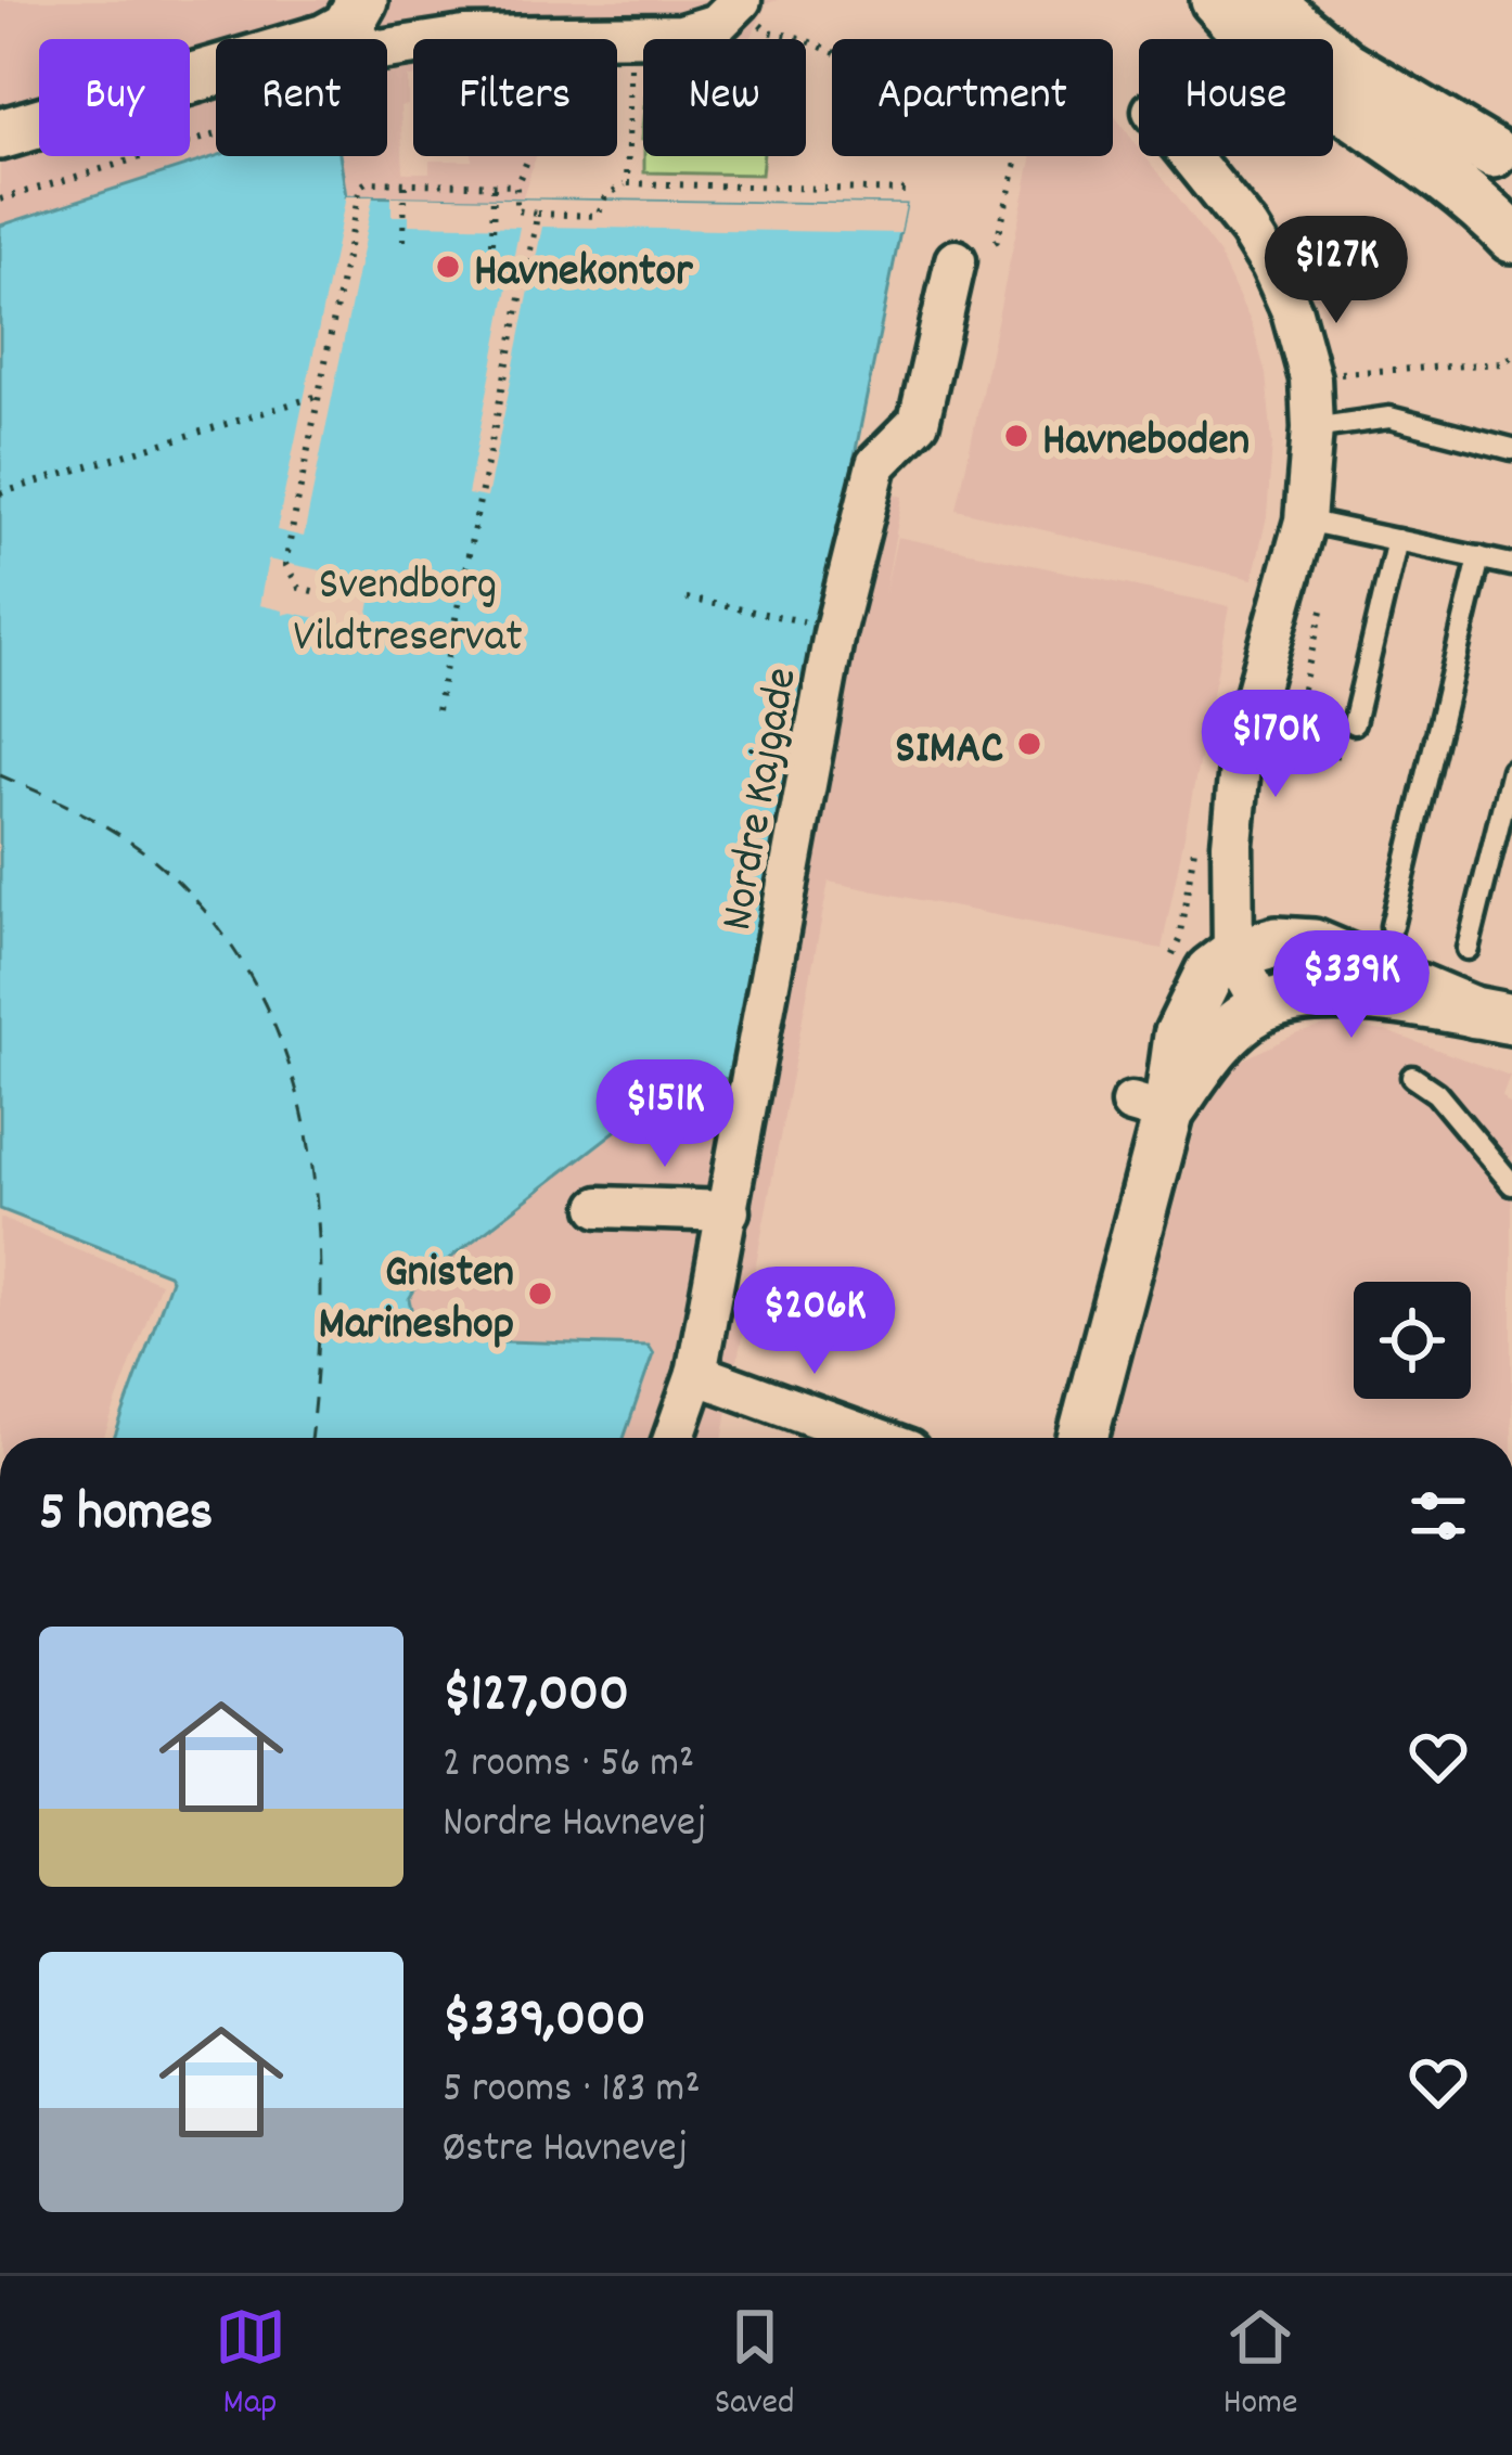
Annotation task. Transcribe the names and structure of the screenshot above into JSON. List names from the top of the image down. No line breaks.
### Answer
{"streets":{"street":["Nordre Kajgade"]},"parks":["Svendborg Vildtreservat"],"places":["Havnekontor","Havneboden","SIMAC","Gnisten Marineshop"],"page":{"chip":["Buy","Rent","Filters","New","Apartment","House"],"price":["$127K","$170K","$339K","$151K","$206K"],"heading":"5 homes","list":[{"name":"$127,000","note":"2 rooms · 56 m² · Nordre Havnevej"},{"name":"$339,000","note":"5 rooms · 183 m² · Østre Havnevej"}],"tabs":["Map","Saved","Home"]}}
